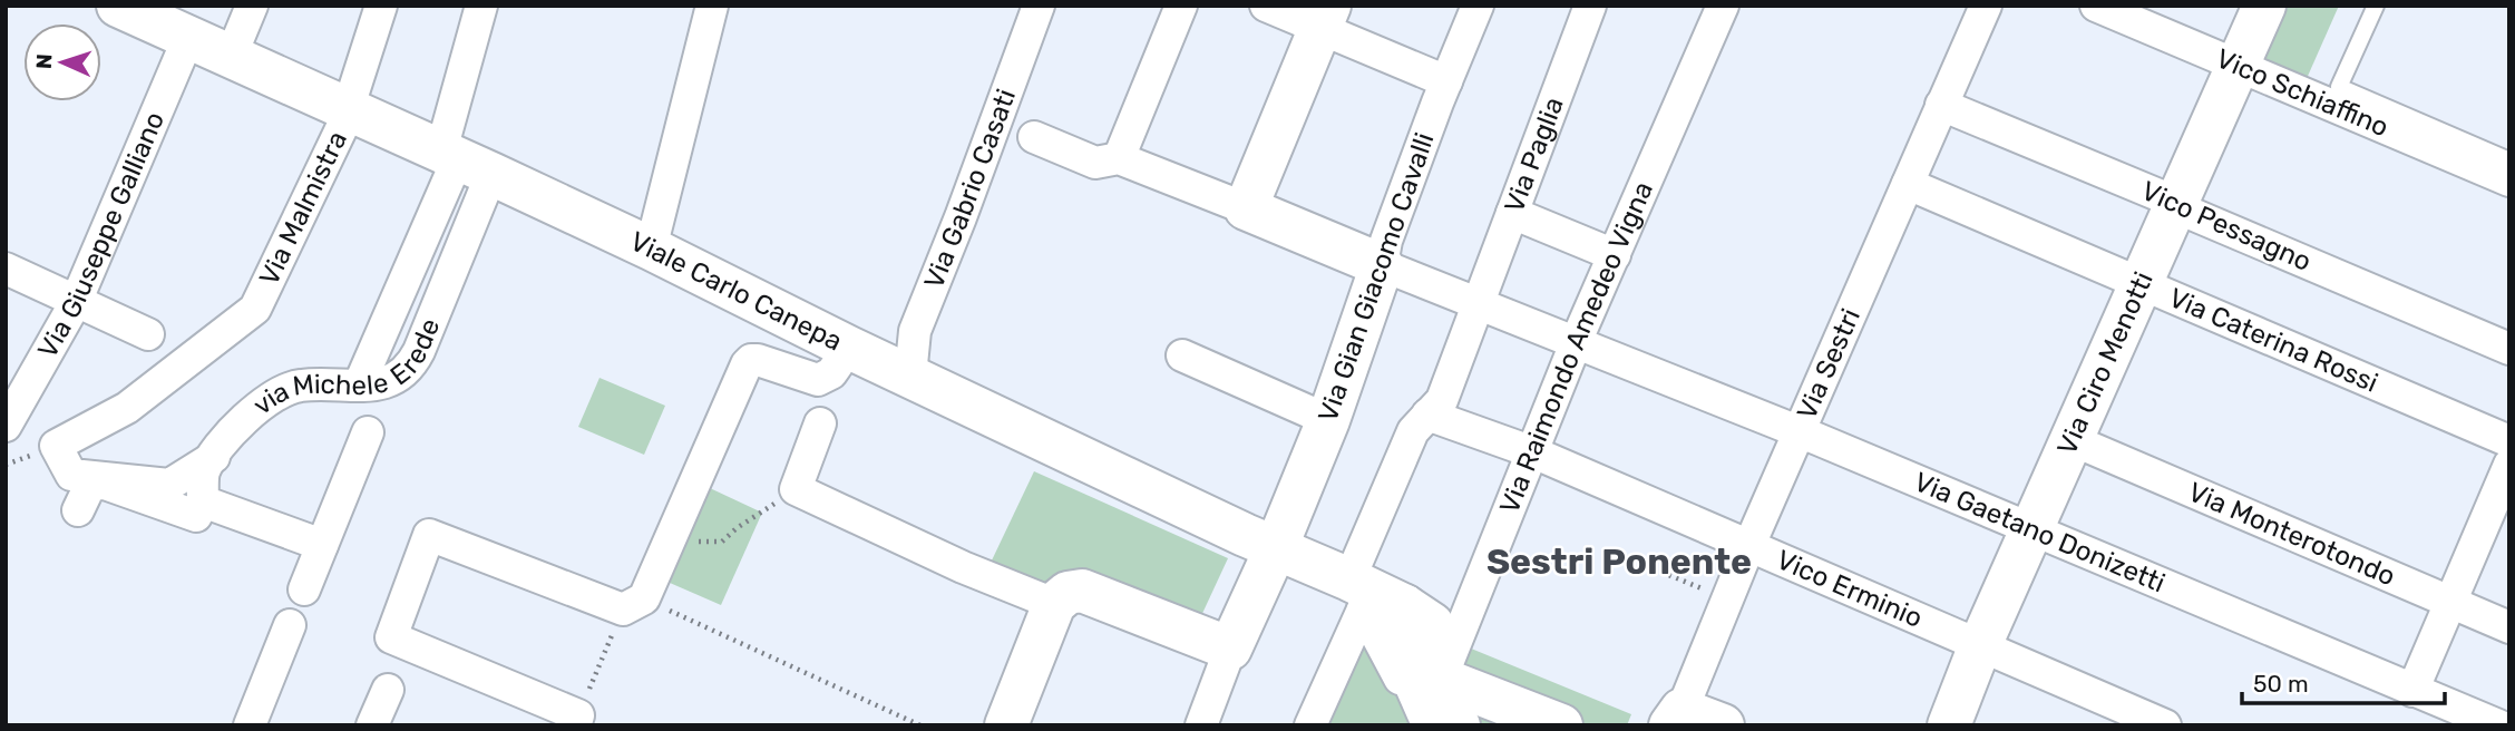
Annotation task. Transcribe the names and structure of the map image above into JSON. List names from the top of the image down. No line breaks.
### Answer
{"streets":{"street":["Vico Schiaffino","Via Paglia","Via Gabrio Casati","Via Malmistra","Vico Pessagno","Via Giuseppe Galliano","Via Gian Giacomo Cavalli","Viale Carlo Canepa","Via Caterina Rossi","Via Raimondo Amedeo Vigna","via Michele Erede","Via Sestri","Via Ciro Menotti","Via Gaetano Donizetti","Via Monterotondo","Vico Erminio"]},"crossings":[["Vico Schiaffino","Via Ciro Menotti"],["Via Paglia","Via Gaetano Donizetti"],["Via Paglia","Vico Erminio"],["Via Gabrio Casati","Viale Carlo Canepa"],["Via Malmistra","Viale Carlo Canepa"],["Via Malmistra","via Michele Erede"],["Vico Pessagno","Via Sestri"],["Vico Pessagno","Via Ciro Menotti"],["Via Giuseppe Galliano","Viale Carlo Canepa"],["Via Gian Giacomo Cavalli","Viale Carlo Canepa"],["Viale Carlo Canepa","Via Raimondo Amedeo Vigna"],["Viale Carlo Canepa","via Michele Erede"],["Via Caterina Rossi","Via Sestri"],["Via Caterina Rossi","Via Ciro Menotti"],["Via Raimondo Amedeo Vigna","Via Gaetano Donizetti"],["Via Raimondo Amedeo Vigna","Vico Erminio"],["Via Sestri","Via Gaetano Donizetti"],["Via Sestri","Vico Erminio"],["Via Ciro Menotti","Via Gaetano Donizetti"],["Via Ciro Menotti","Via Monterotondo"],["Via Ciro Menotti","Vico Erminio"]],"districts":["Sestri Ponente"],"scale_bar":"50 m","north":"left"}
